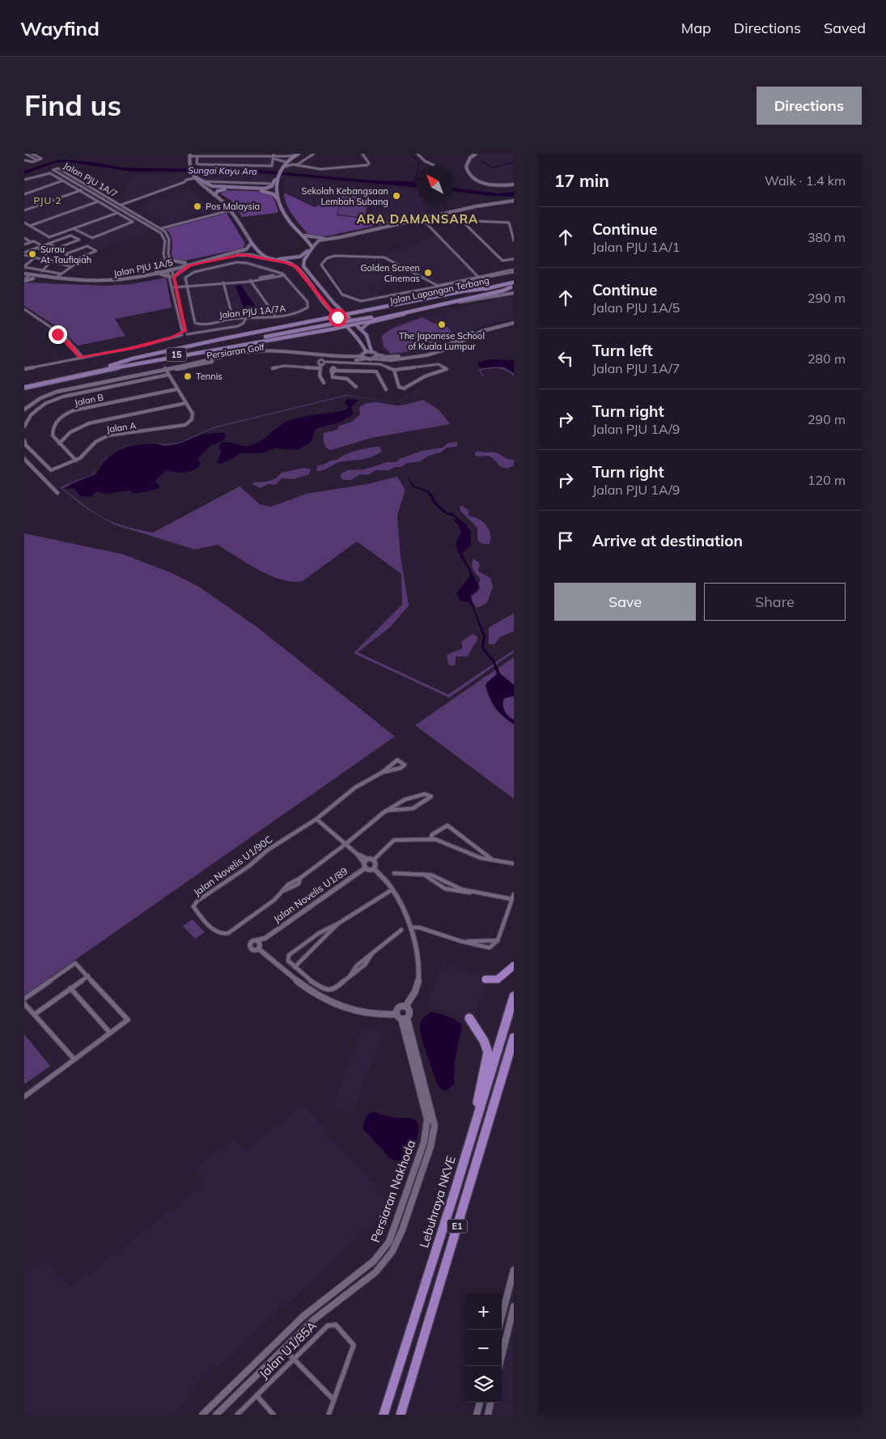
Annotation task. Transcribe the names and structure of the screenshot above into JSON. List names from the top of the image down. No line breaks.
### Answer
{"streets":{"highway":["Lebuhraya NKVE","E1"],"main road":["Jalan Lapangan Terbang","15"],"street":["Jalan PJU 1A/7","Jalan PJU 1A/5","Jalan PJU 1A/7A","Persiaran Golf","Jalan B","Jalan A","Jalan Novelis U1/90C","Jalan Novelis U1/89","Persiaran Nakhoda","Jalan U1/85A"]},"crossings":[["Jalan PJU 1A/7","Jalan PJU 1A/5"],["Jalan Lapangan Terbang","15"],["Persiaran Golf","Jalan A"],["Jalan B","Jalan A"]],"districts":["PJU 2","ARA DAMANSARA"],"water":["Sungai Kayu Ara"],"places":["Sekolah Kebangsaan Lembah Subang","Pos Malaysia","Surau At-Taufiqiah","Golden Screen Cinemas","The Japanese School of Kuala Lumpur","Tennis"],"north":"top left","page":{"header":"Wayfind","nav":["Map","Directions","Saved"],"buttons":["Directions",["Save","Share"]],"title":"Find us","heading":["17 min","Walk · 1.4 km"],"list":[["Continue","Jalan PJU 1A/1","380 m"],["Continue","Jalan PJU 1A/5","290 m"],["Turn left","Jalan PJU 1A/7","280 m"],["Turn right","Jalan PJU 1A/9","290 m"],["Turn right","Jalan PJU 1A/9","120 m"],"Arrive at destination"],"map_buttons":["+","−"]}}
